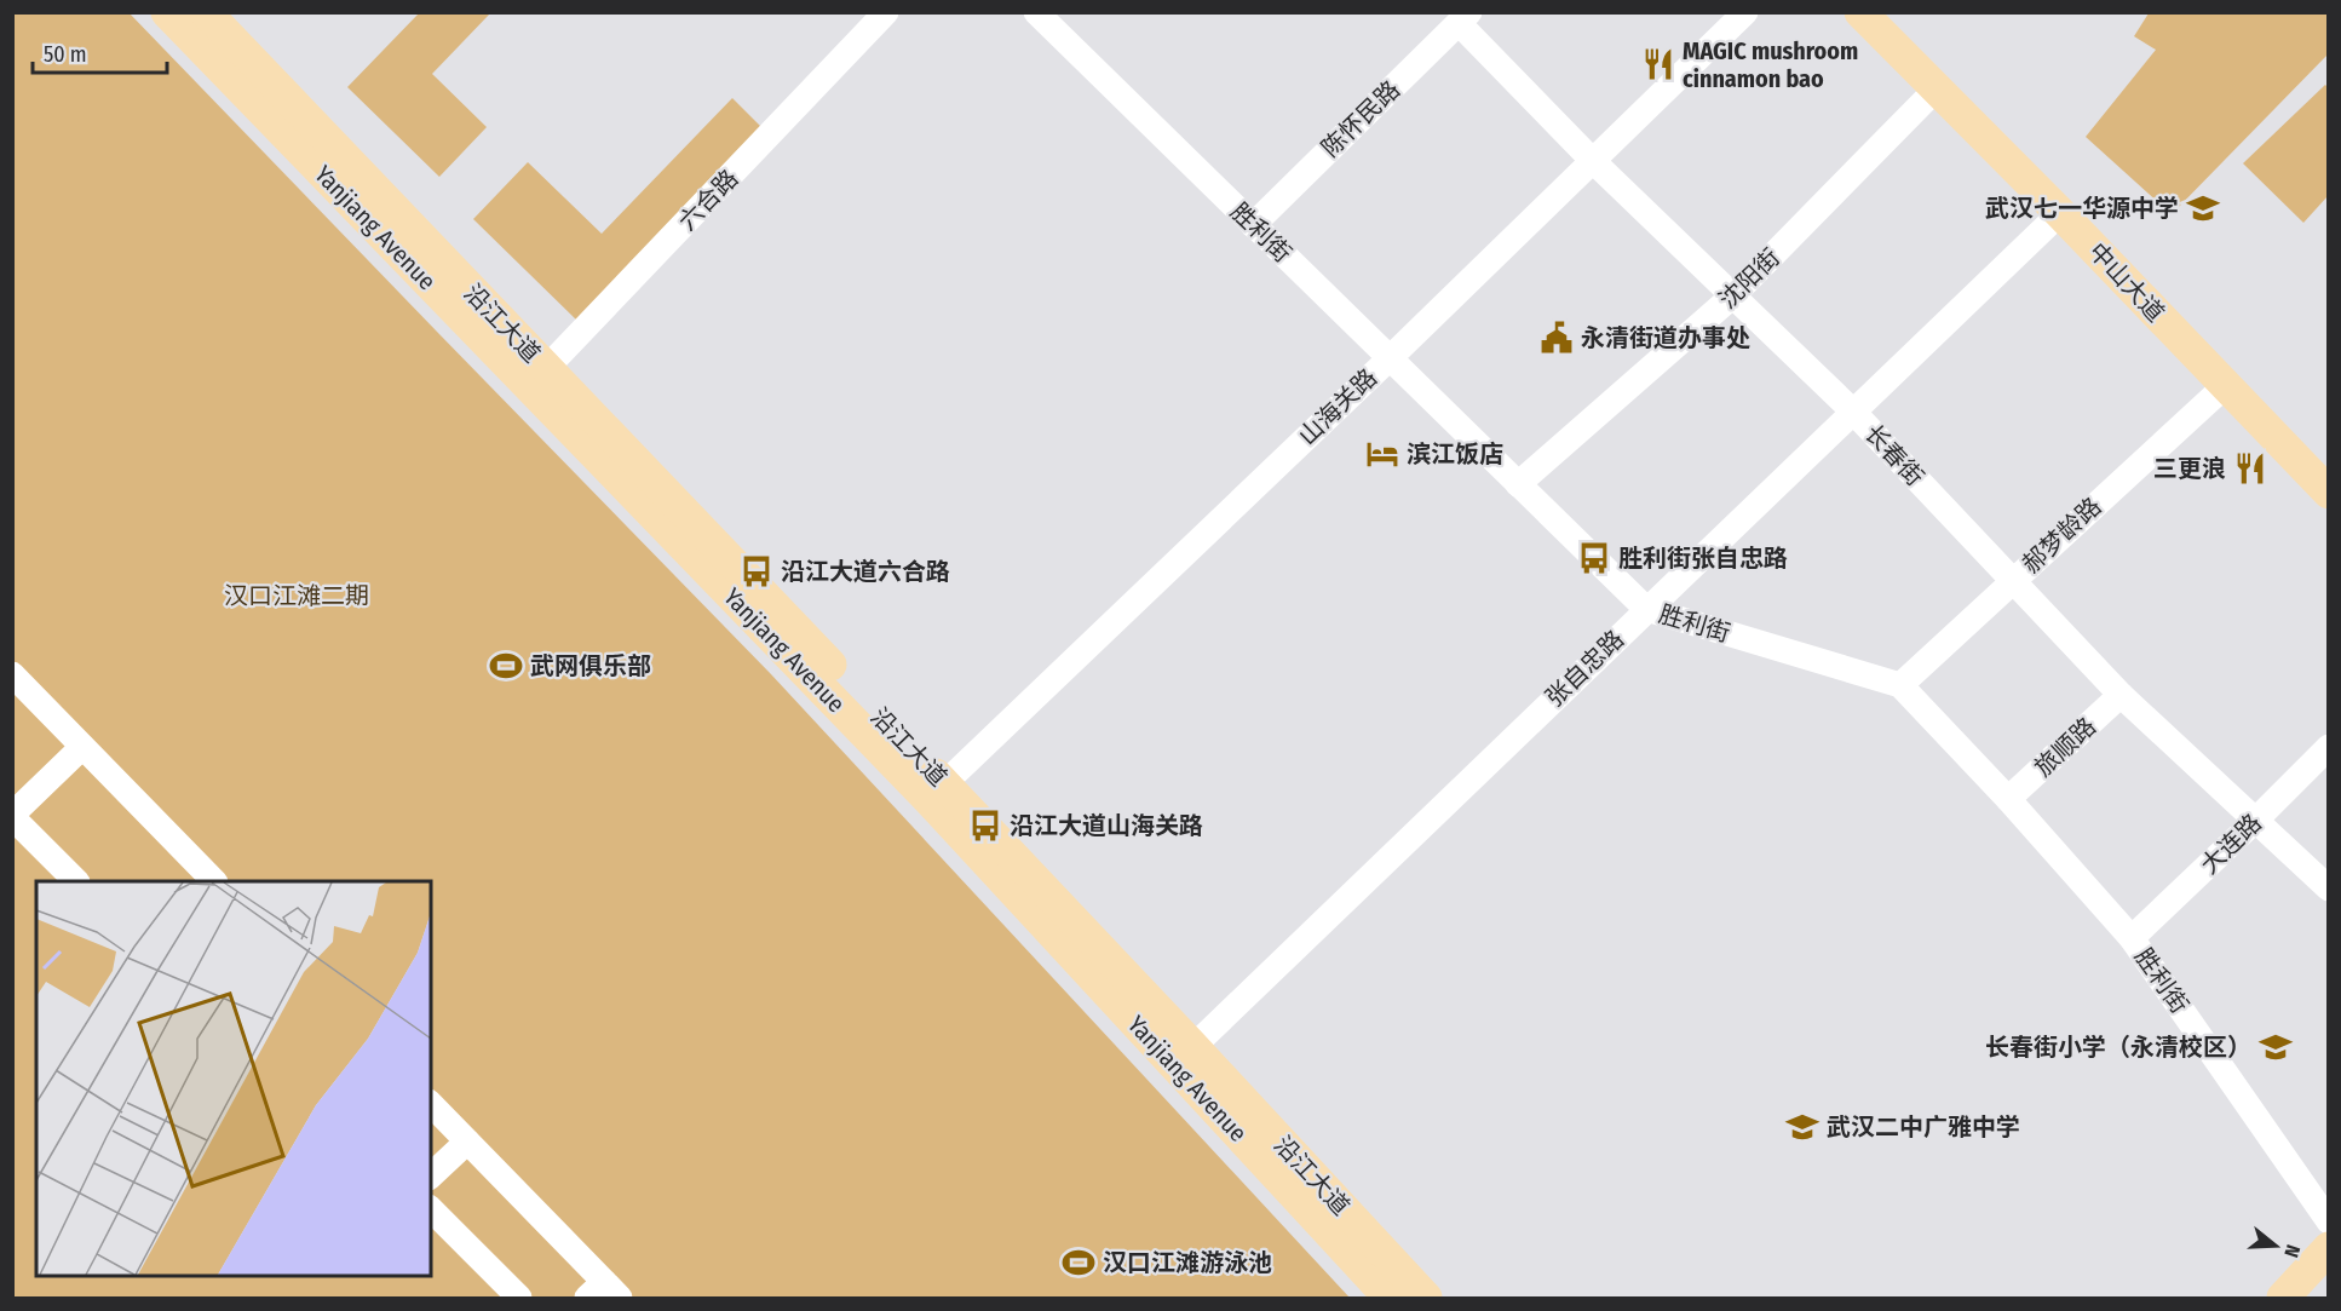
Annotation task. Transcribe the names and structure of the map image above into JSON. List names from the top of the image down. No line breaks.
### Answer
{"streets":{"main road":["Yanjiang Avenue","中山大道","沿江大道"],"street":["陈怀民路","六合路","胜利街","沈阳街","山海关路","长春街","郝梦龄路","张自忠路","旅顺路","大连路"]},"crossings":[["陈怀民路","胜利街"],["陈怀民路","长春街"],["六合路","沿江大道"],["Yanjiang Avenue","沿江大道"],["Yanjiang Avenue","张自忠路"],["胜利街","沈阳街"],["胜利街","山海关路"],["胜利街","郝梦龄路"],["胜利街","张自忠路"],["胜利街","旅顺路"],["胜利街","大连路"],["沈阳街","中山大道"],["沈阳街","长春街"],["中山大道","郝梦龄路"],["中山大道","张自忠路"],["沿江大道","山海关路"],["沿江大道","张自忠路"],["山海关路","长春街"],["长春街","郝梦龄路"],["长春街","张自忠路"],["长春街","旅顺路"],["长春街","大连路"]],"parks":["汉口江滩二期"],"places":{"restaurant":["MAGIC mushroom cinnamon bao","三更浪"],"school or university":["武汉七一华源中学","长春街小学（永清校区）","武汉二中广雅中学"],"public building":["永清街道办事处"],"hotel":["滨江饭店"],"bus stop":["胜利街张自忠路","沿江大道六合路","沿江大道山海关路"],"sports":["武网俱乐部","汉口江滩游泳池"]},"scale_bar":"50 m","north":"right"}
